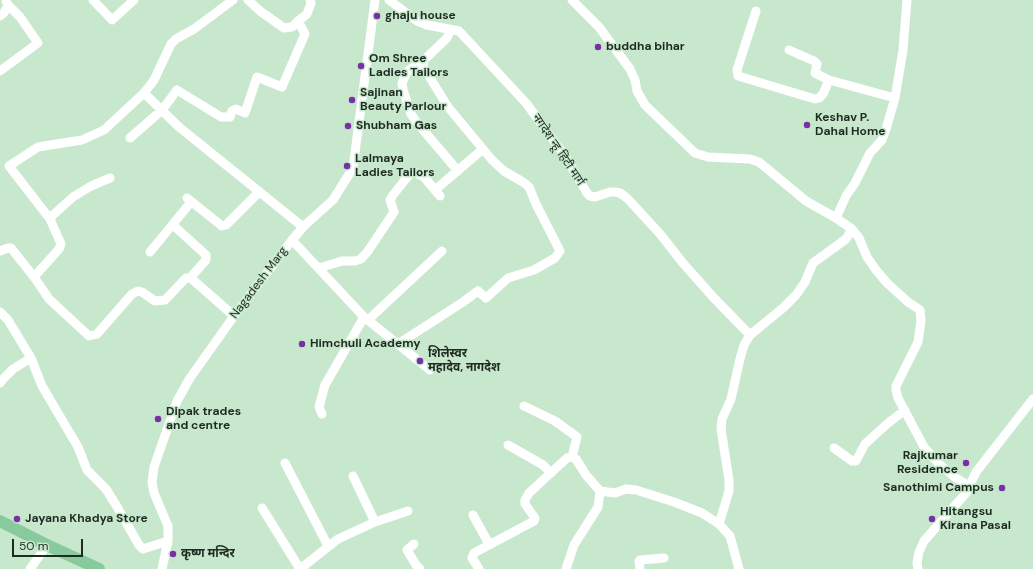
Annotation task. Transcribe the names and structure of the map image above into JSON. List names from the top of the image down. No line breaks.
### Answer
{"streets":{"street":["नगदेश न्हू हिटी मार्ग","Nagadesh Marg"]},"places":["ghaju house","buddha bihar","Om Shree Ladies Tailors","Sajinan Beauty Parlour","Keshav P. Dahal Home","Shubham Gas","Lalmaya Ladies Tailors","Himchuli Academy","शिलेस्वर महादेव, नागदेश","Dipak trades and centre","Rajkumar Residence","Sanothimi Campus","Jayana Khadya Store","Hitangsu Kirana Pasal","कृष्ण मन्दिर"],"scale_bar":"50 m"}
